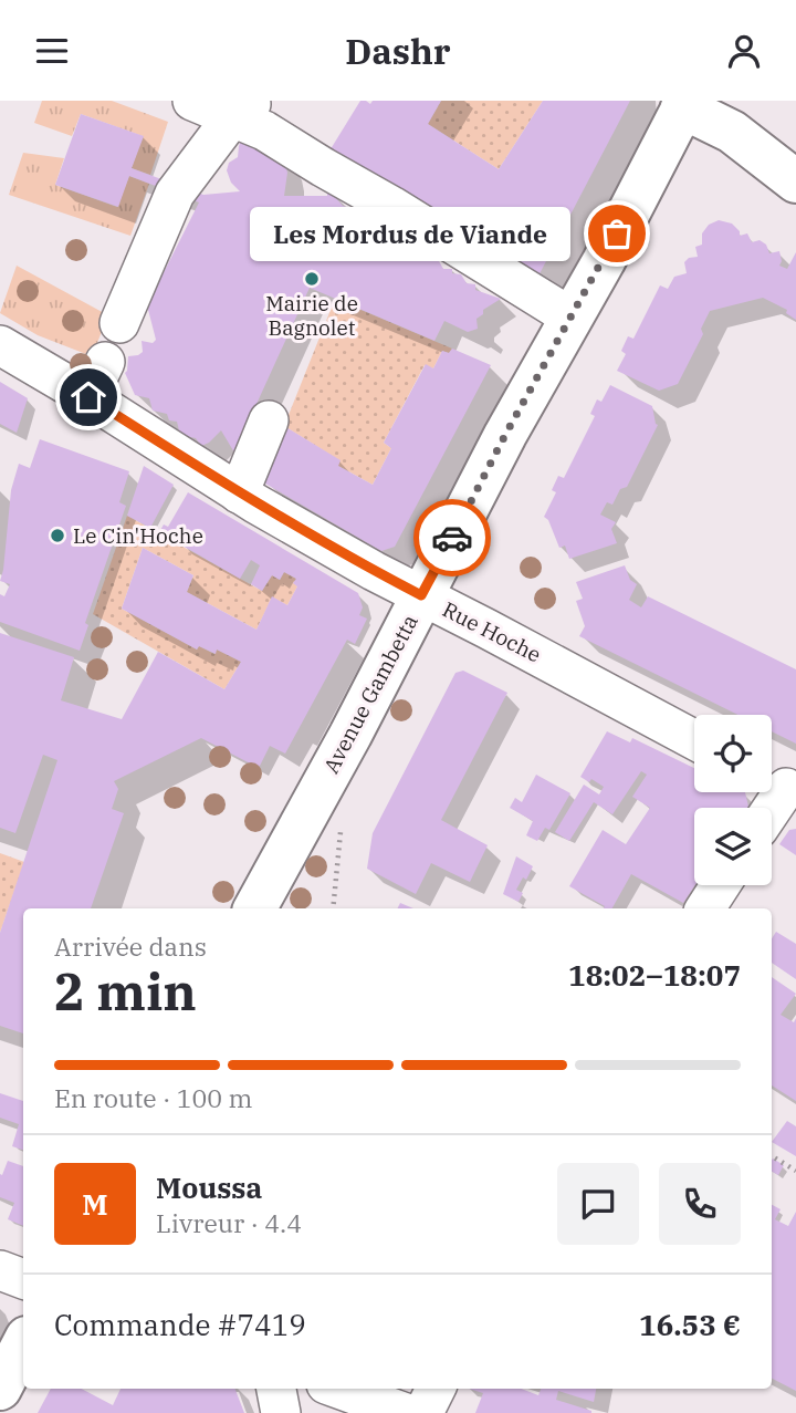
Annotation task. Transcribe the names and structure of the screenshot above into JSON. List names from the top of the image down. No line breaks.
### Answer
{"streets":{"main road":["Avenue Gambetta"],"street":["Rue Hoche"]},"crossings":[["Rue Hoche","Avenue Gambetta"]],"places":["Les Mordus de Viande","Mairie de Bagnolet","Le Cin'Hoche"],"page":{"header":"Dashr","bubble":"Les Mordus de Viande","heading":["2 min","Arrivée dans","18:02–18:07"],"panel":["Moussa","Livreur · 4.4","Commande #7419","16.53 €"],"bar":"En route · 100 m","round":"M"}}
